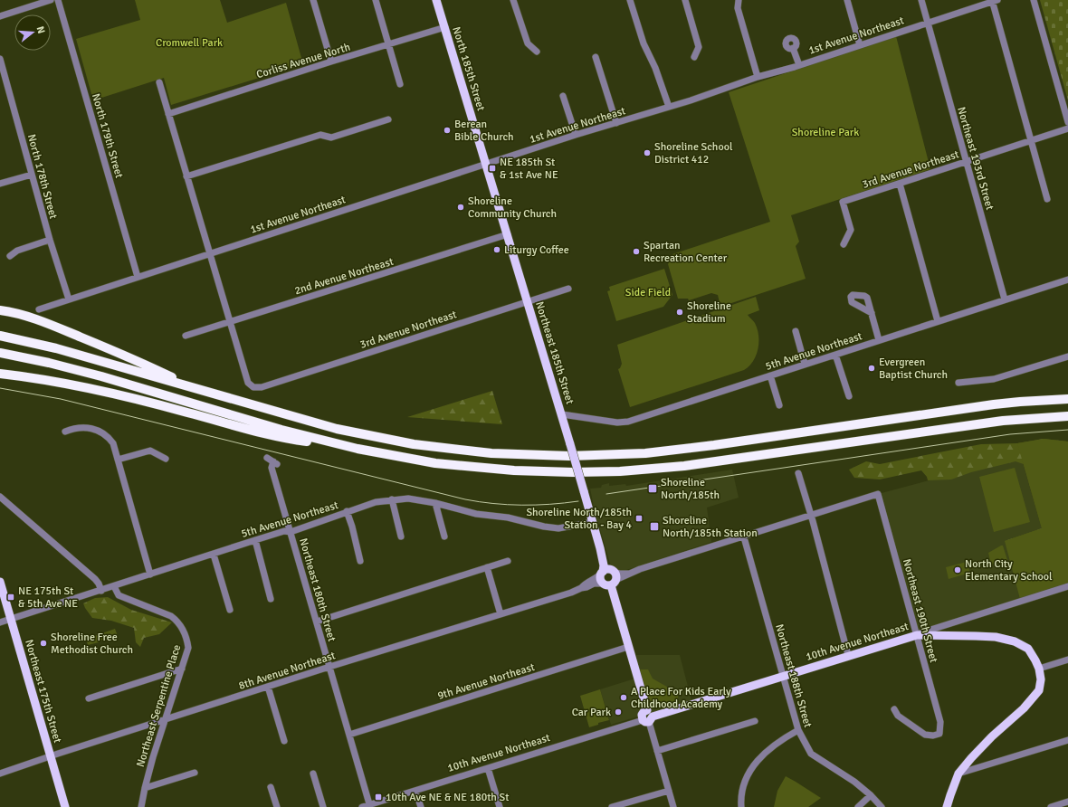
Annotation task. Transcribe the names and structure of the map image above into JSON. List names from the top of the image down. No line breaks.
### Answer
{"streets":{"main road":["North 185th Street","Northeast 185th Street","10th Avenue Northeast","Northeast 175th Street"],"street":["1st Avenue Northeast","Corliss Avenue North","North 179th Street","Northeast 193rd Street","3rd Avenue Northeast","North 178th Street","2nd Avenue Northeast","5th Avenue Northeast","Northeast 180th Street","Northeast 190th Street","8th Avenue Northeast","Northeast 188th Street","9th Avenue Northeast","Northeast Serpentine Place"]},"crossings":[["1st Avenue Northeast","North 185th Street"],["1st Avenue Northeast","North 179th Street"],["1st Avenue Northeast","Northeast 193rd Street"],["1st Avenue Northeast","North 178th Street"],["1st Avenue Northeast","Northeast 185th Street"],["Corliss Avenue North","North 185th Street"],["North 185th Street","Northeast 185th Street"],["Northeast 193rd Street","3rd Avenue Northeast"],["Northeast 193rd Street","5th Avenue Northeast"],["3rd Avenue Northeast","2nd Avenue Northeast"],["3rd Avenue Northeast","Northeast 185th Street"],["2nd Avenue Northeast","Northeast 185th Street"],["5th Avenue Northeast","Northeast 185th Street"],["5th Avenue Northeast","Northeast 180th Street"],["5th Avenue Northeast","Northeast 175th Street"],["5th Avenue Northeast","Northeast Serpentine Place"],["Northeast 185th Street","8th Avenue Northeast"],["Northeast 180th Street","10th Avenue Northeast"],["Northeast 180th Street","8th Avenue Northeast"],["Northeast 180th Street","9th Avenue Northeast"],["Northeast 190th Street","10th Avenue Northeast"],["Northeast 190th Street","8th Avenue Northeast"],["10th Avenue Northeast","Northeast 188th Street"],["8th Avenue Northeast","Northeast 188th Street"],["8th Avenue Northeast","Northeast 175th Street"],["8th Avenue Northeast","Northeast Serpentine Place"]],"parks":["Cromwell Park","Shoreline Park","Side Field"],"places":{"other":["Berean Bible Church","Shoreline School District 412","Shoreline Community Church","Liturgy Coffee","Spartan Recreation Center","Shoreline Stadium","Evergreen Baptist Church","North City Elementary School","Shoreline Free Methodist Church","A Place For Kids Early Childhood Academy","Car Park"],"transit":["NE 185th St & 1st Ave NE","Shoreline North/185th","Shoreline North/185th Station - Bay 4","Shoreline North/185th Station","NE 175th St & 5th Ave NE","10th Ave NE & NE 180th St"]},"north":"right"}
